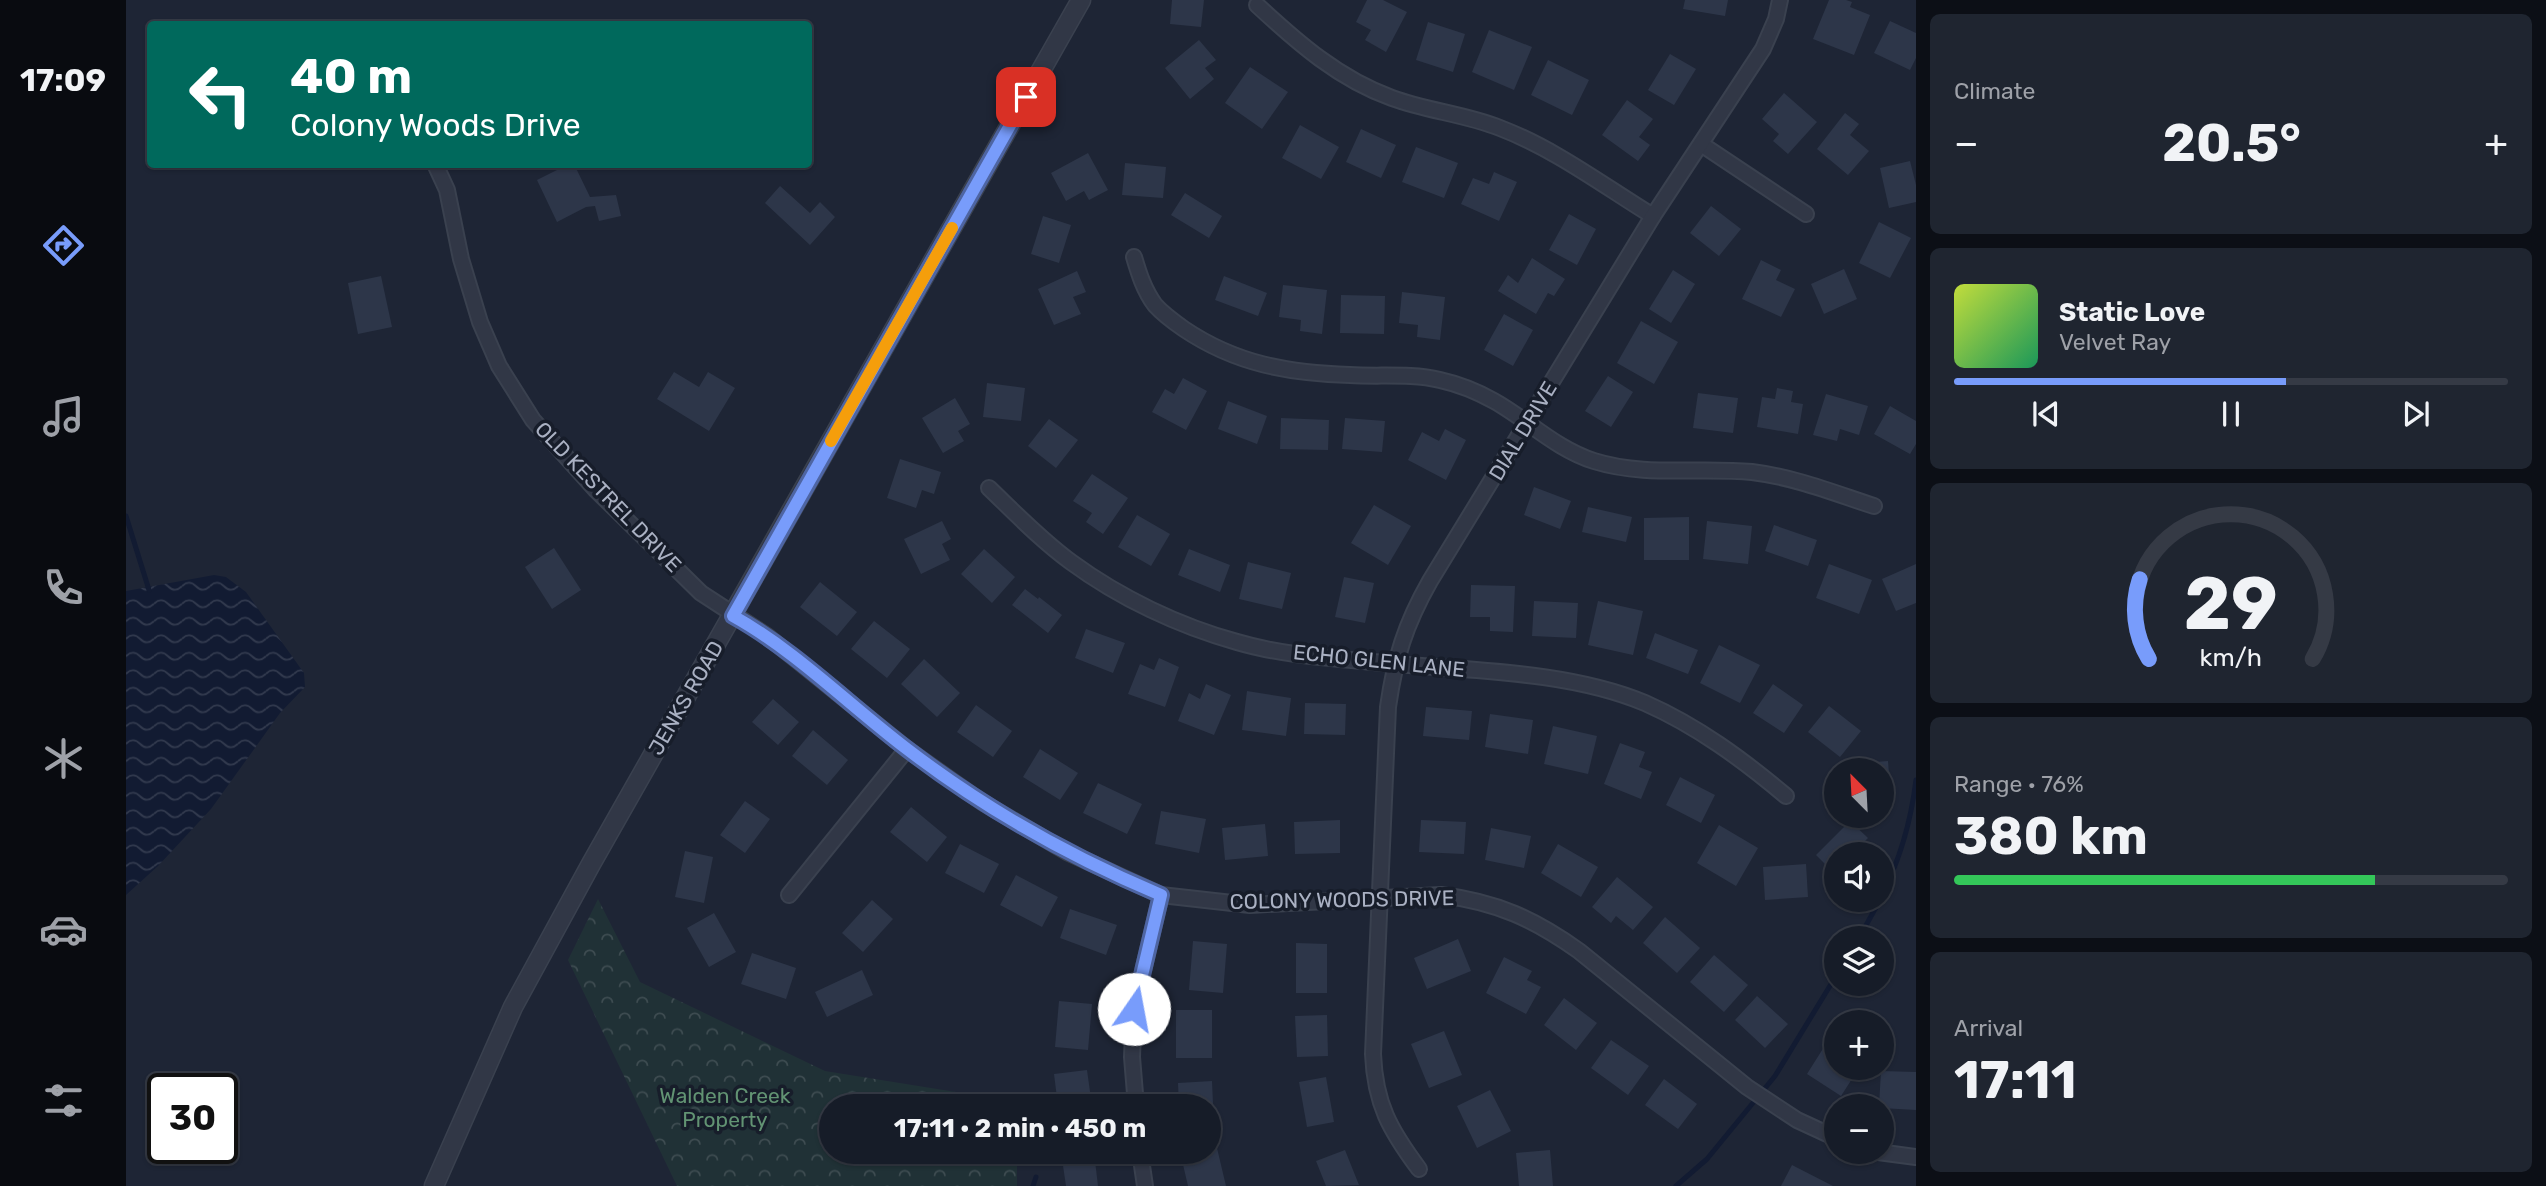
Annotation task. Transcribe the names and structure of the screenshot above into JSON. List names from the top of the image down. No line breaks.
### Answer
{"streets":{"street":["DIAL DRIVE","OLD KESTREL DRIVE","ECHO GLEN LANE","JENKS ROAD","COLONY WOODS DRIVE"]},"crossings":[["DIAL DRIVE","ECHO GLEN LANE"],["DIAL DRIVE","COLONY WOODS DRIVE"],["OLD KESTREL DRIVE","JENKS ROAD"],["OLD KESTREL DRIVE","COLONY WOODS DRIVE"],["JENKS ROAD","COLONY WOODS DRIVE"]],"parks":["Walden Creek Property"],"north":"top left","page":{"tabs":"17:09","tile":["Climate",["Range · 76%","380 km"],["Arrival","17:11"]],"turn":["40 m","Colony Woods Drive"],"heat":["−","20.5°","+"],"song":["Static Love","Velvet Ray"],"map_buttons":["+","−"],"limit":"30","trip":"17:11 · 2 min · 450 m","gauge":["29","km/h"]}}
